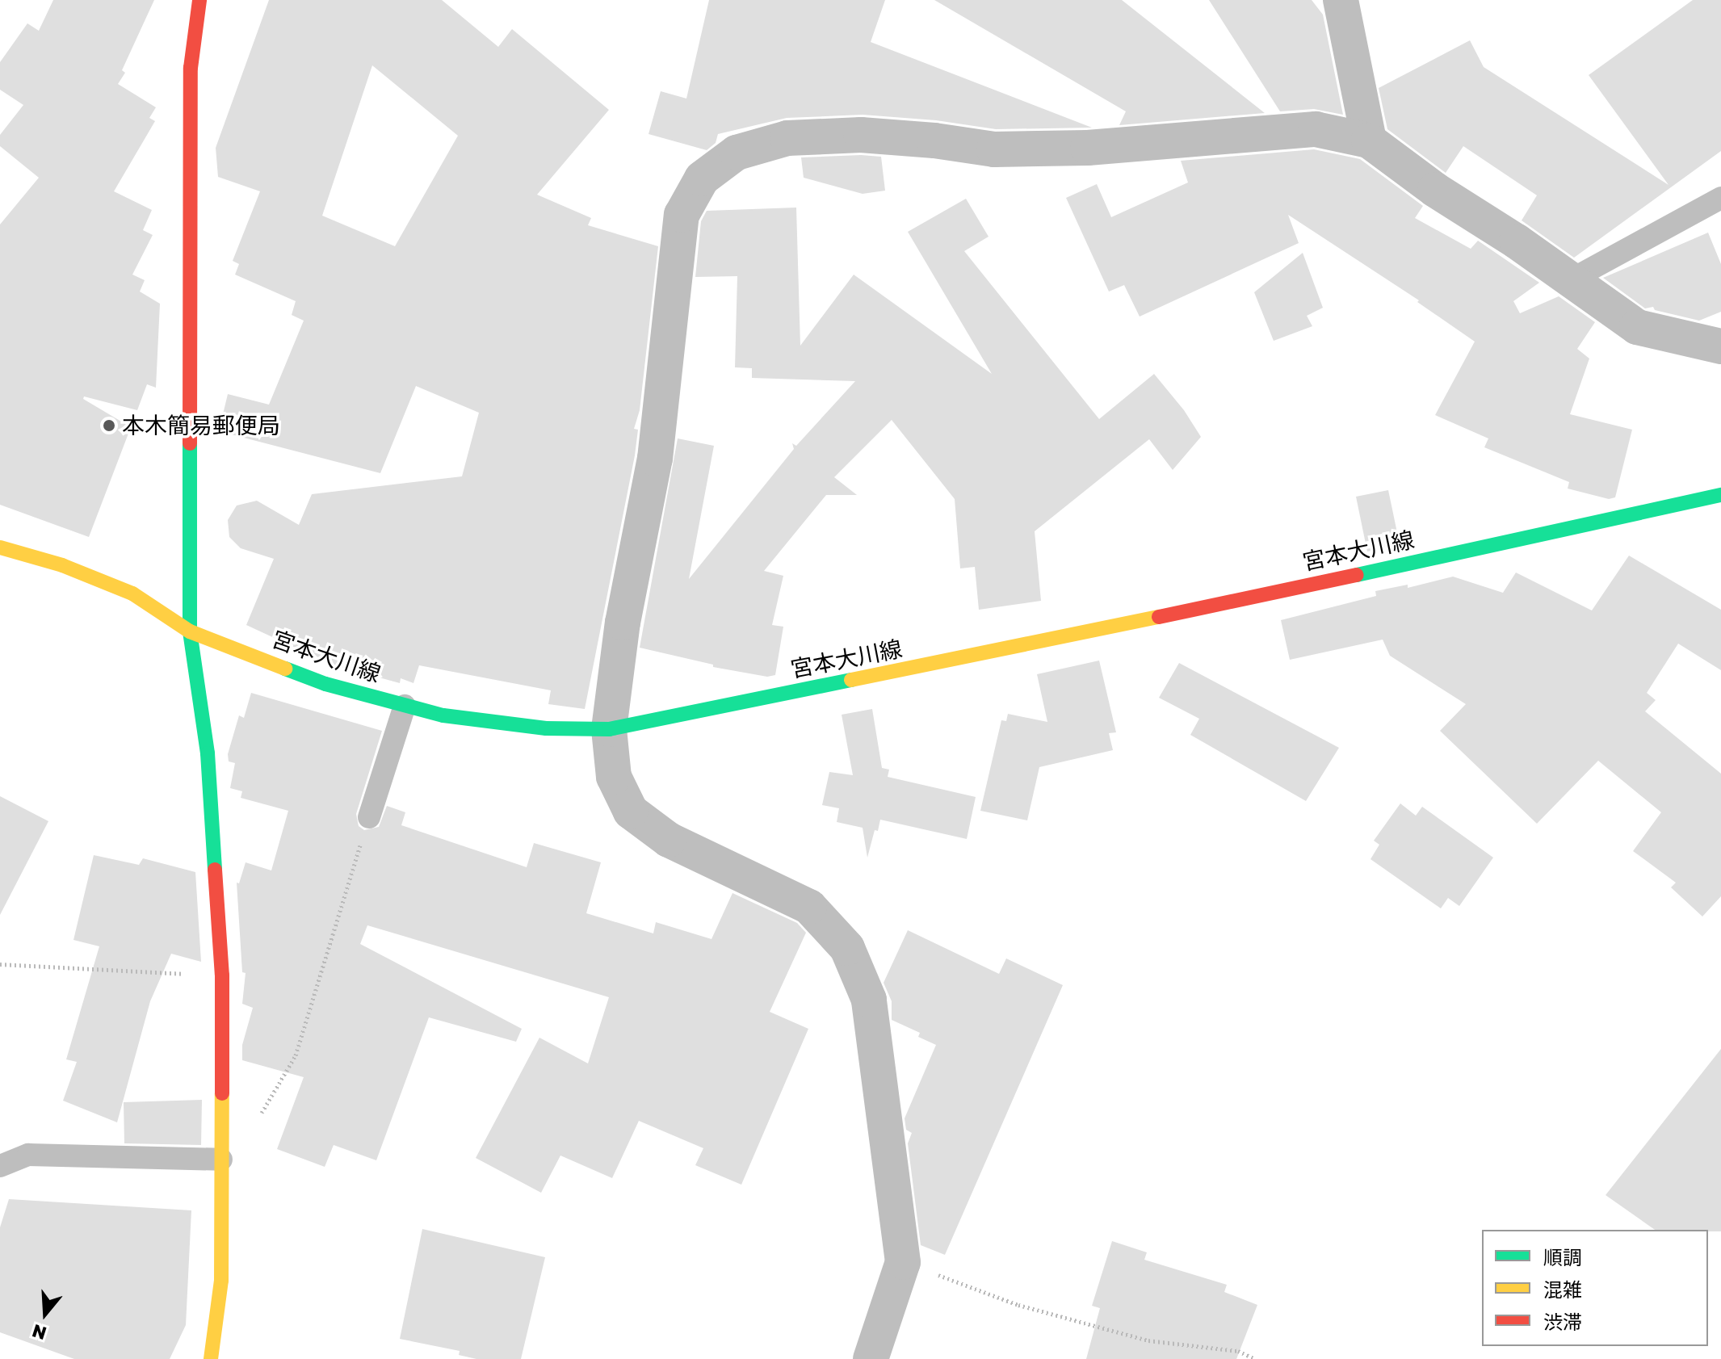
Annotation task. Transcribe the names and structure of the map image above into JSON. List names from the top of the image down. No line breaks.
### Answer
{"streets":{"main road":["宮本大川線"]},"places":["本木簡易郵便局"],"legend":["順調","混雑","渋滞"],"north":"bottom"}
